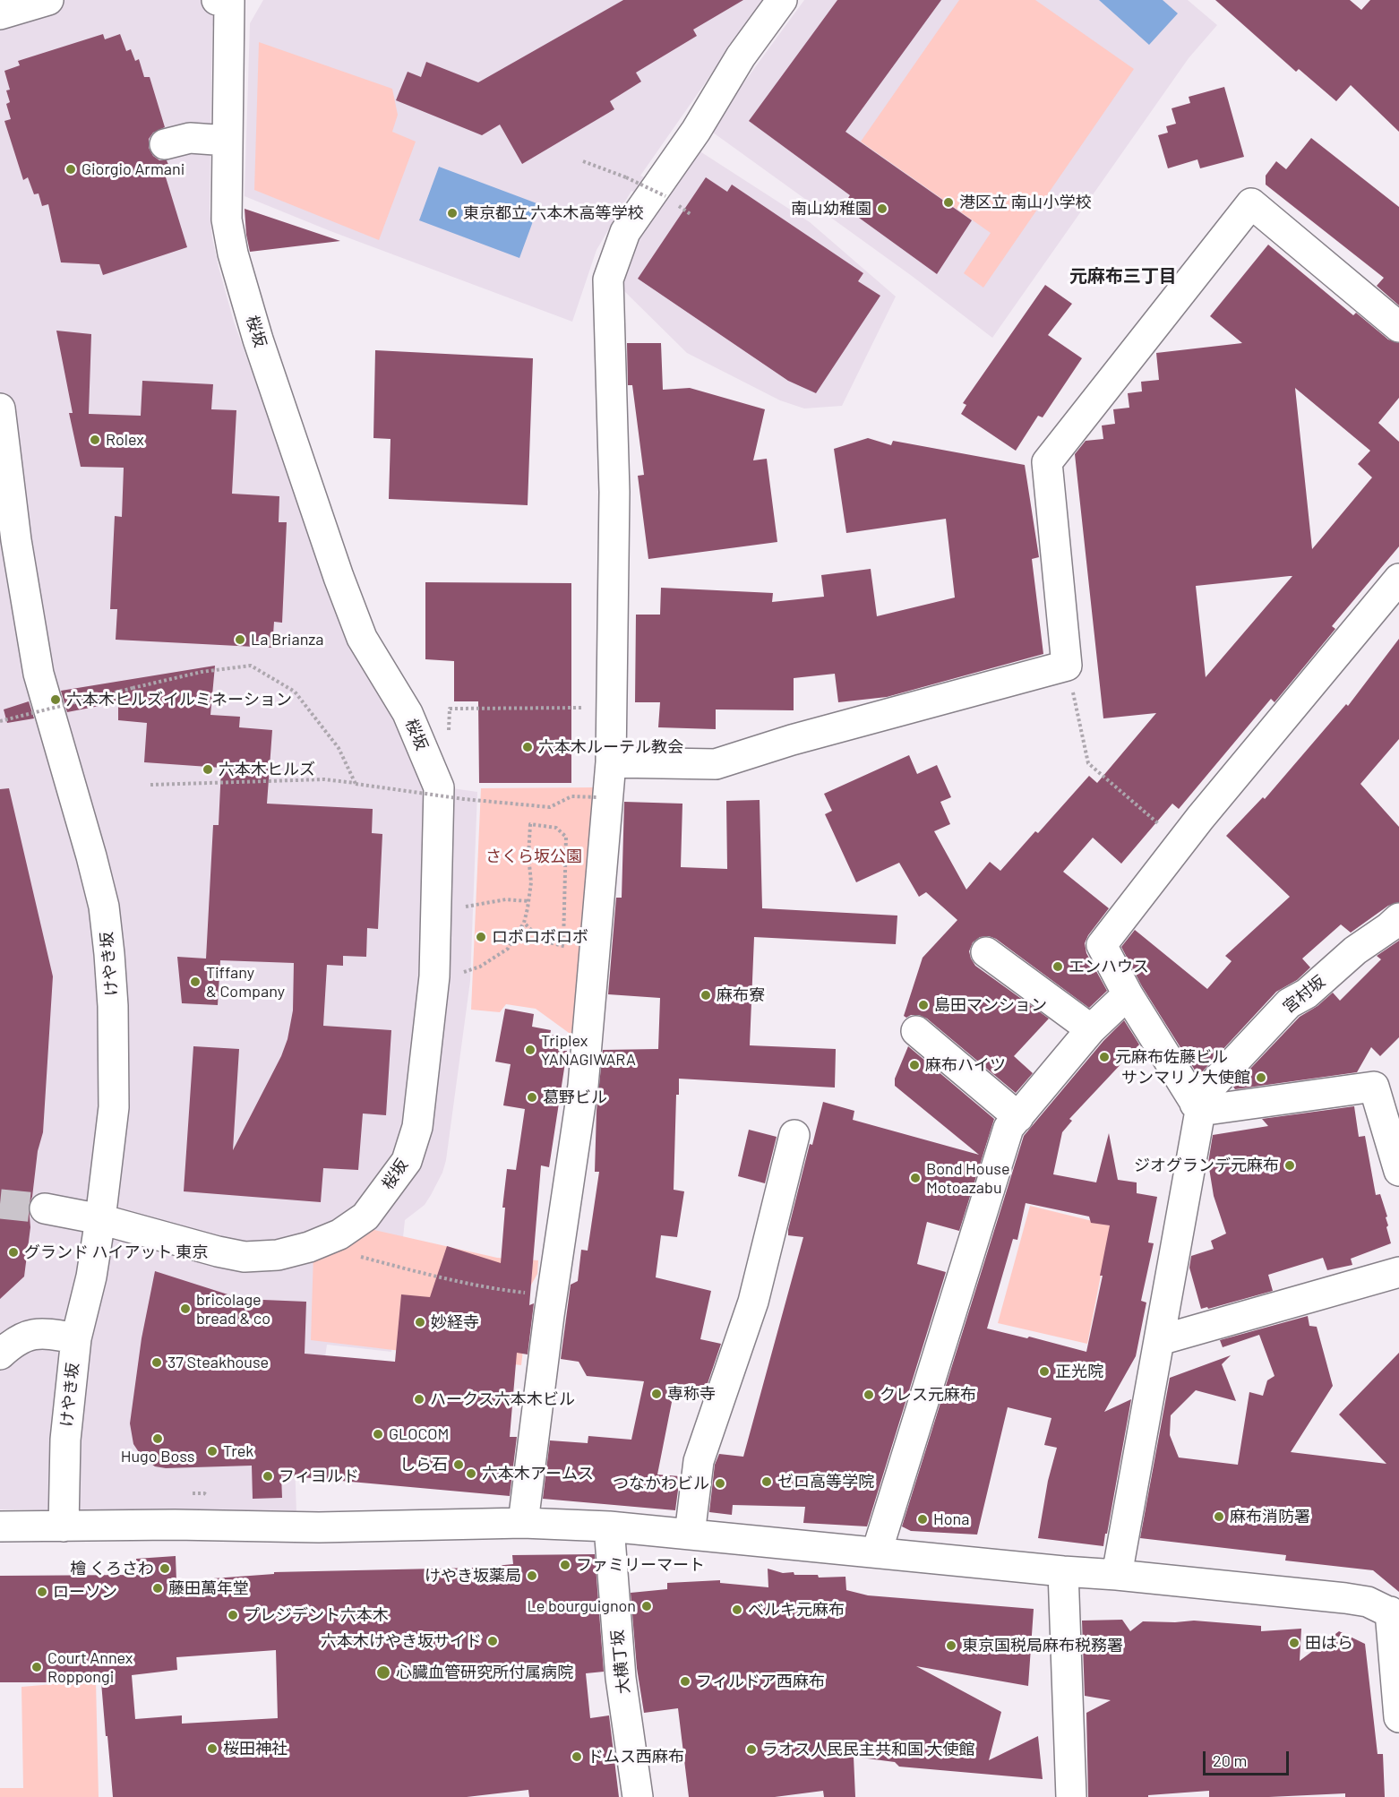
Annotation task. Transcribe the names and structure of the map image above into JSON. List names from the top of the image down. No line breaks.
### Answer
{"streets":{"street":["桜坂","けやき坂","宮村坂","大横丁坂"]},"crossings":[["桜坂","けやき坂"]],"districts":["元麻布三丁目"],"parks":["さくら坂公園"],"places":["Giorgio Armani","港区立 南山小学校","南山幼稚園","東京都立 六本木高等学校","Rolex","La Brianza","六本木ヒルズイルミネーション","六本木ルーテル教会","六本木ヒルズ","ロボロボロボ","エンハウス","Tiffany & Company","麻布寮","島田マンション","Triplex YANAGIWARA","元麻布佐藤ビル","麻布ハイツ","サンマリノ大使館","葛野ビル","ジオグランデ元麻布","Bond House Motoazabu","グランド ハイアット 東京","bricolage bread & co","妙経寺","37 Steakhouse","正光院","専称寺","クレス元麻布","ハークス六本木ビル","GLOCOM","Hugo Boss","Trek","しら石","六本木アームス","フィヨルド","ゼロ高等学院","つなかわビル","麻布消防署","Hona","ファミリーマート","檜 くろさわ","けやき坂薬局","藤田萬年堂","ローソン","Le bourguignon","ベルキ元麻布","プレジデント六本木","六本木けやき坂サイド","田はら","東京国税局麻布税務署","Court Annex Roppongi","心臓血管研究所付属病院","フィルドア西麻布","桜田神社","ラオス人民民主共和国 大使館","ドムス西麻布"],"scale_bar":"20 m"}
